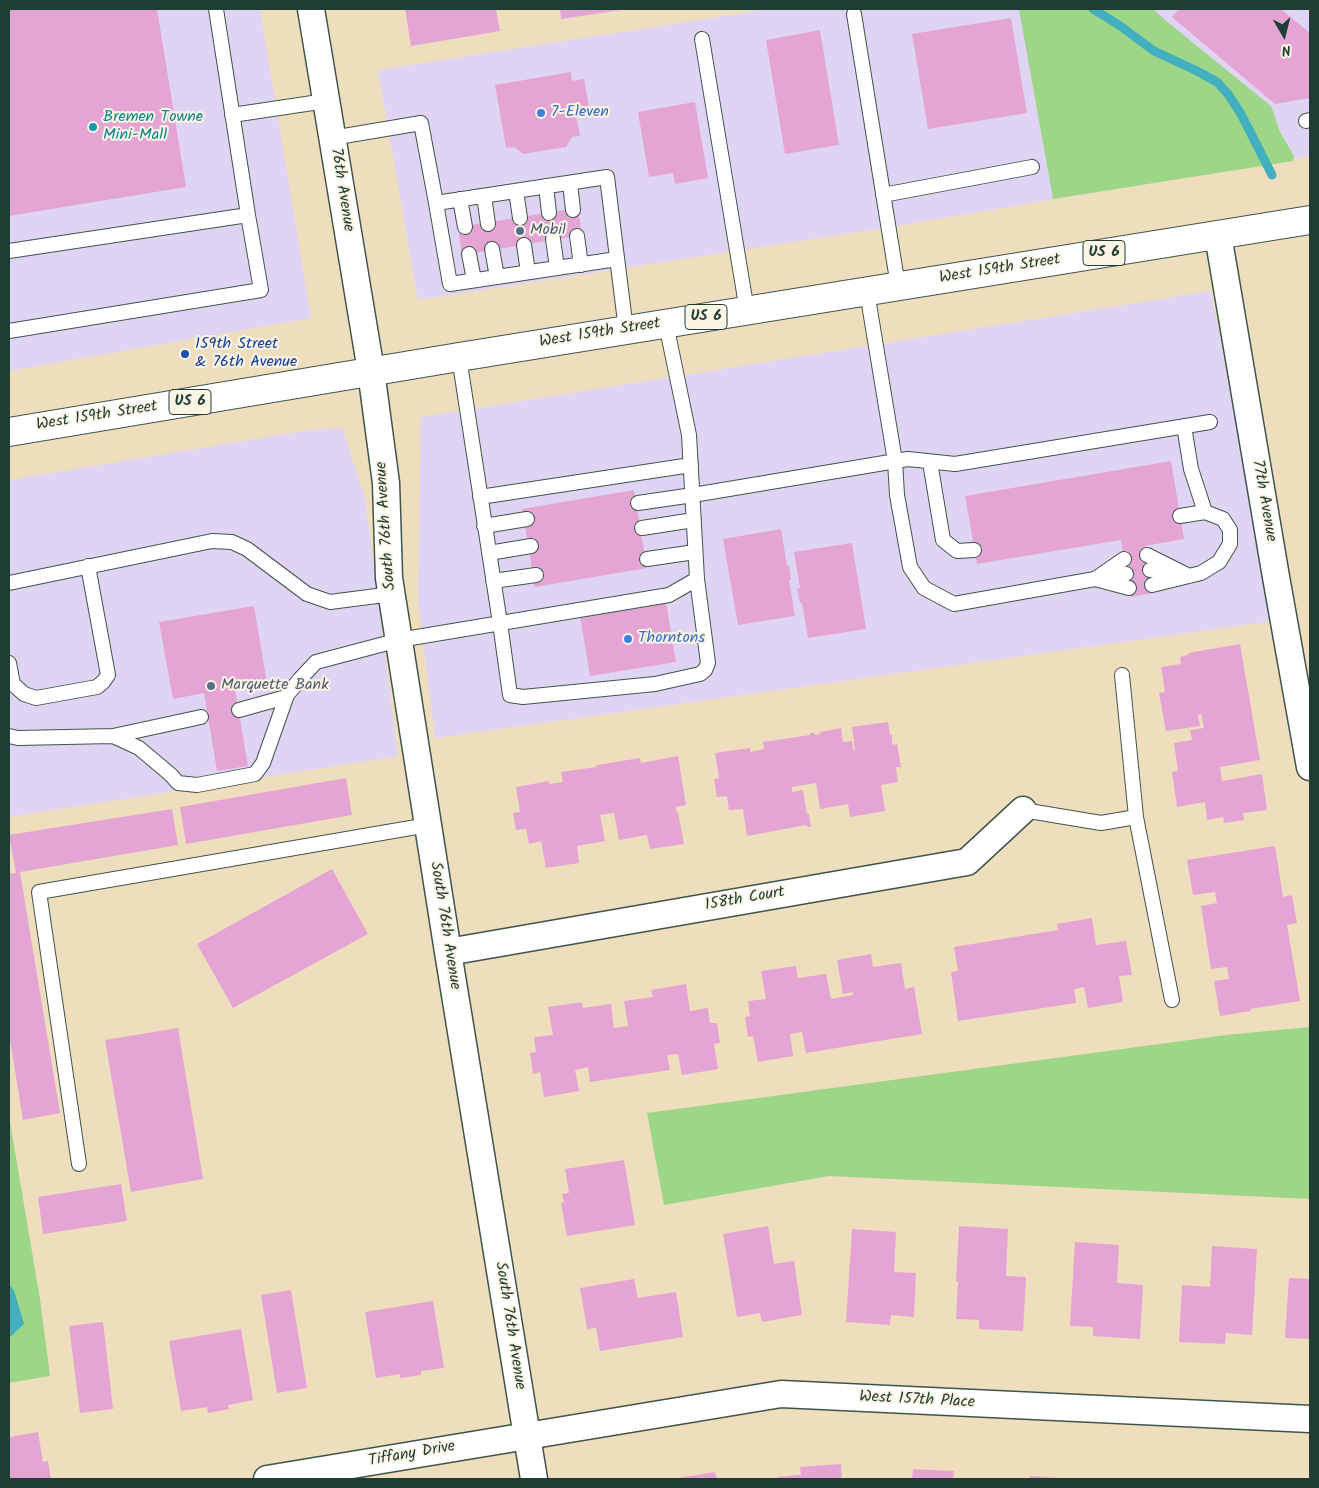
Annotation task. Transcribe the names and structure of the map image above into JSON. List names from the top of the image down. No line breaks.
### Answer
{"streets":{"main road":["US 6","West 159th Street"],"street":["76th Avenue","77th Avenue","South 76th Avenue","158th Court","West 157th Place","Tiffany Drive"]},"crossings":[["76th Avenue","West 159th Street"],["76th Avenue","South 76th Avenue"],["West 159th Street","77th Avenue"],["West 159th Street","South 76th Avenue"],["South 76th Avenue","158th Court"],["South 76th Avenue","West 157th Place"],["South 76th Avenue","Tiffany Drive"],["West 157th Place","Tiffany Drive"]],"places":["7-Eleven","Bremen Towne Mini-Mall","Mobil","159th Street & 76th Avenue","Thorntons","Marquette Bank"],"north":"bottom"}
